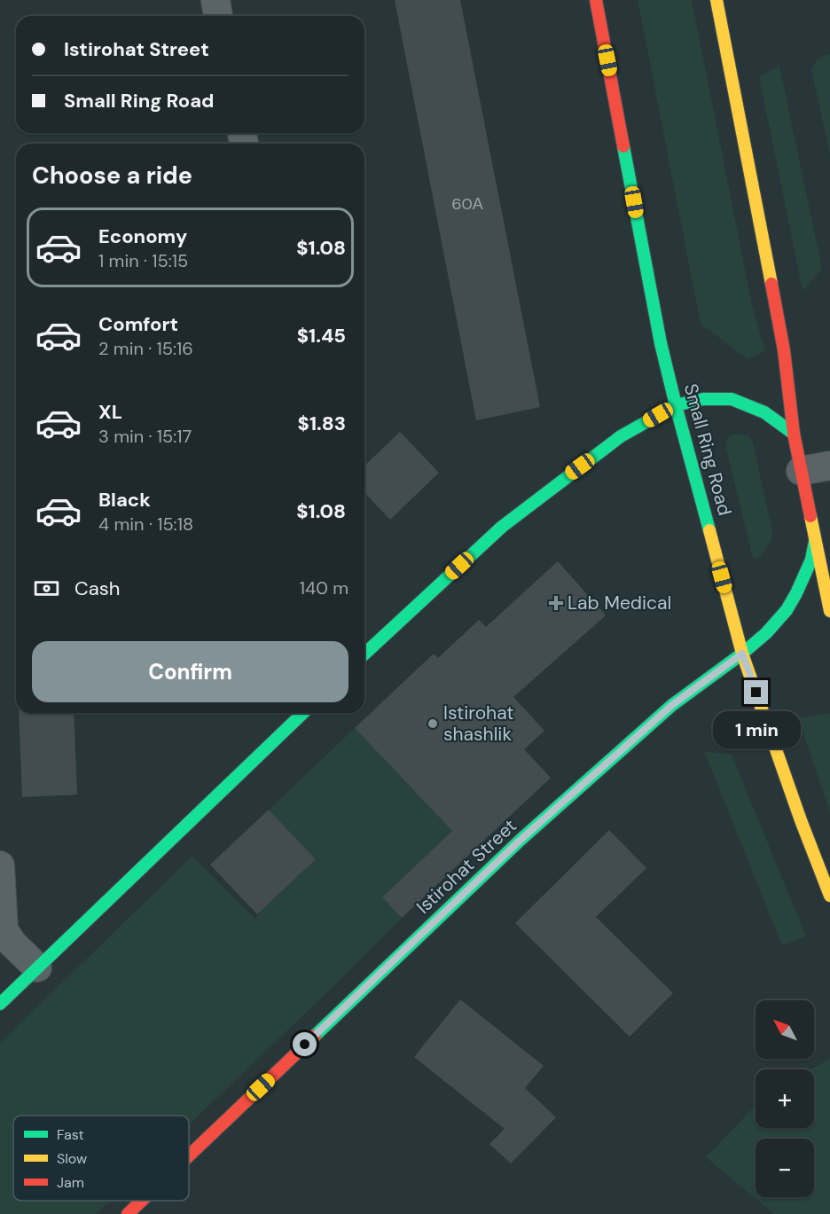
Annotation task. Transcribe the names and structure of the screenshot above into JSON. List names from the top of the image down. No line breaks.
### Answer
{"streets":{"main road":["Small Ring Road","Istirohat Street"]},"crossings":[["Small Ring Road","Istirohat Street"]],"places":{"health":["Lab Medical"],"other":["Istirohat shashlik"]},"house_numbers":["60А"],"legend":["Fast","Slow","Jam"],"north":"top left","page":{"banner":["Istirohat Street","Small Ring Road"],"heading":"Choose a ride","list":[{"name":"Economy","note":"1 min · 15:15","value":"$1.08"},{"name":"Comfort","note":"2 min · 15:16","value":"$1.45"},{"name":"XL","note":"3 min · 15:17","value":"$1.83"},{"name":"Black","note":"4 min · 15:18","value":"$1.08"}],"pay":["Cash","140 m"],"buttons":"Confirm","bubble":"1 min","map_buttons":["+","−"]}}
